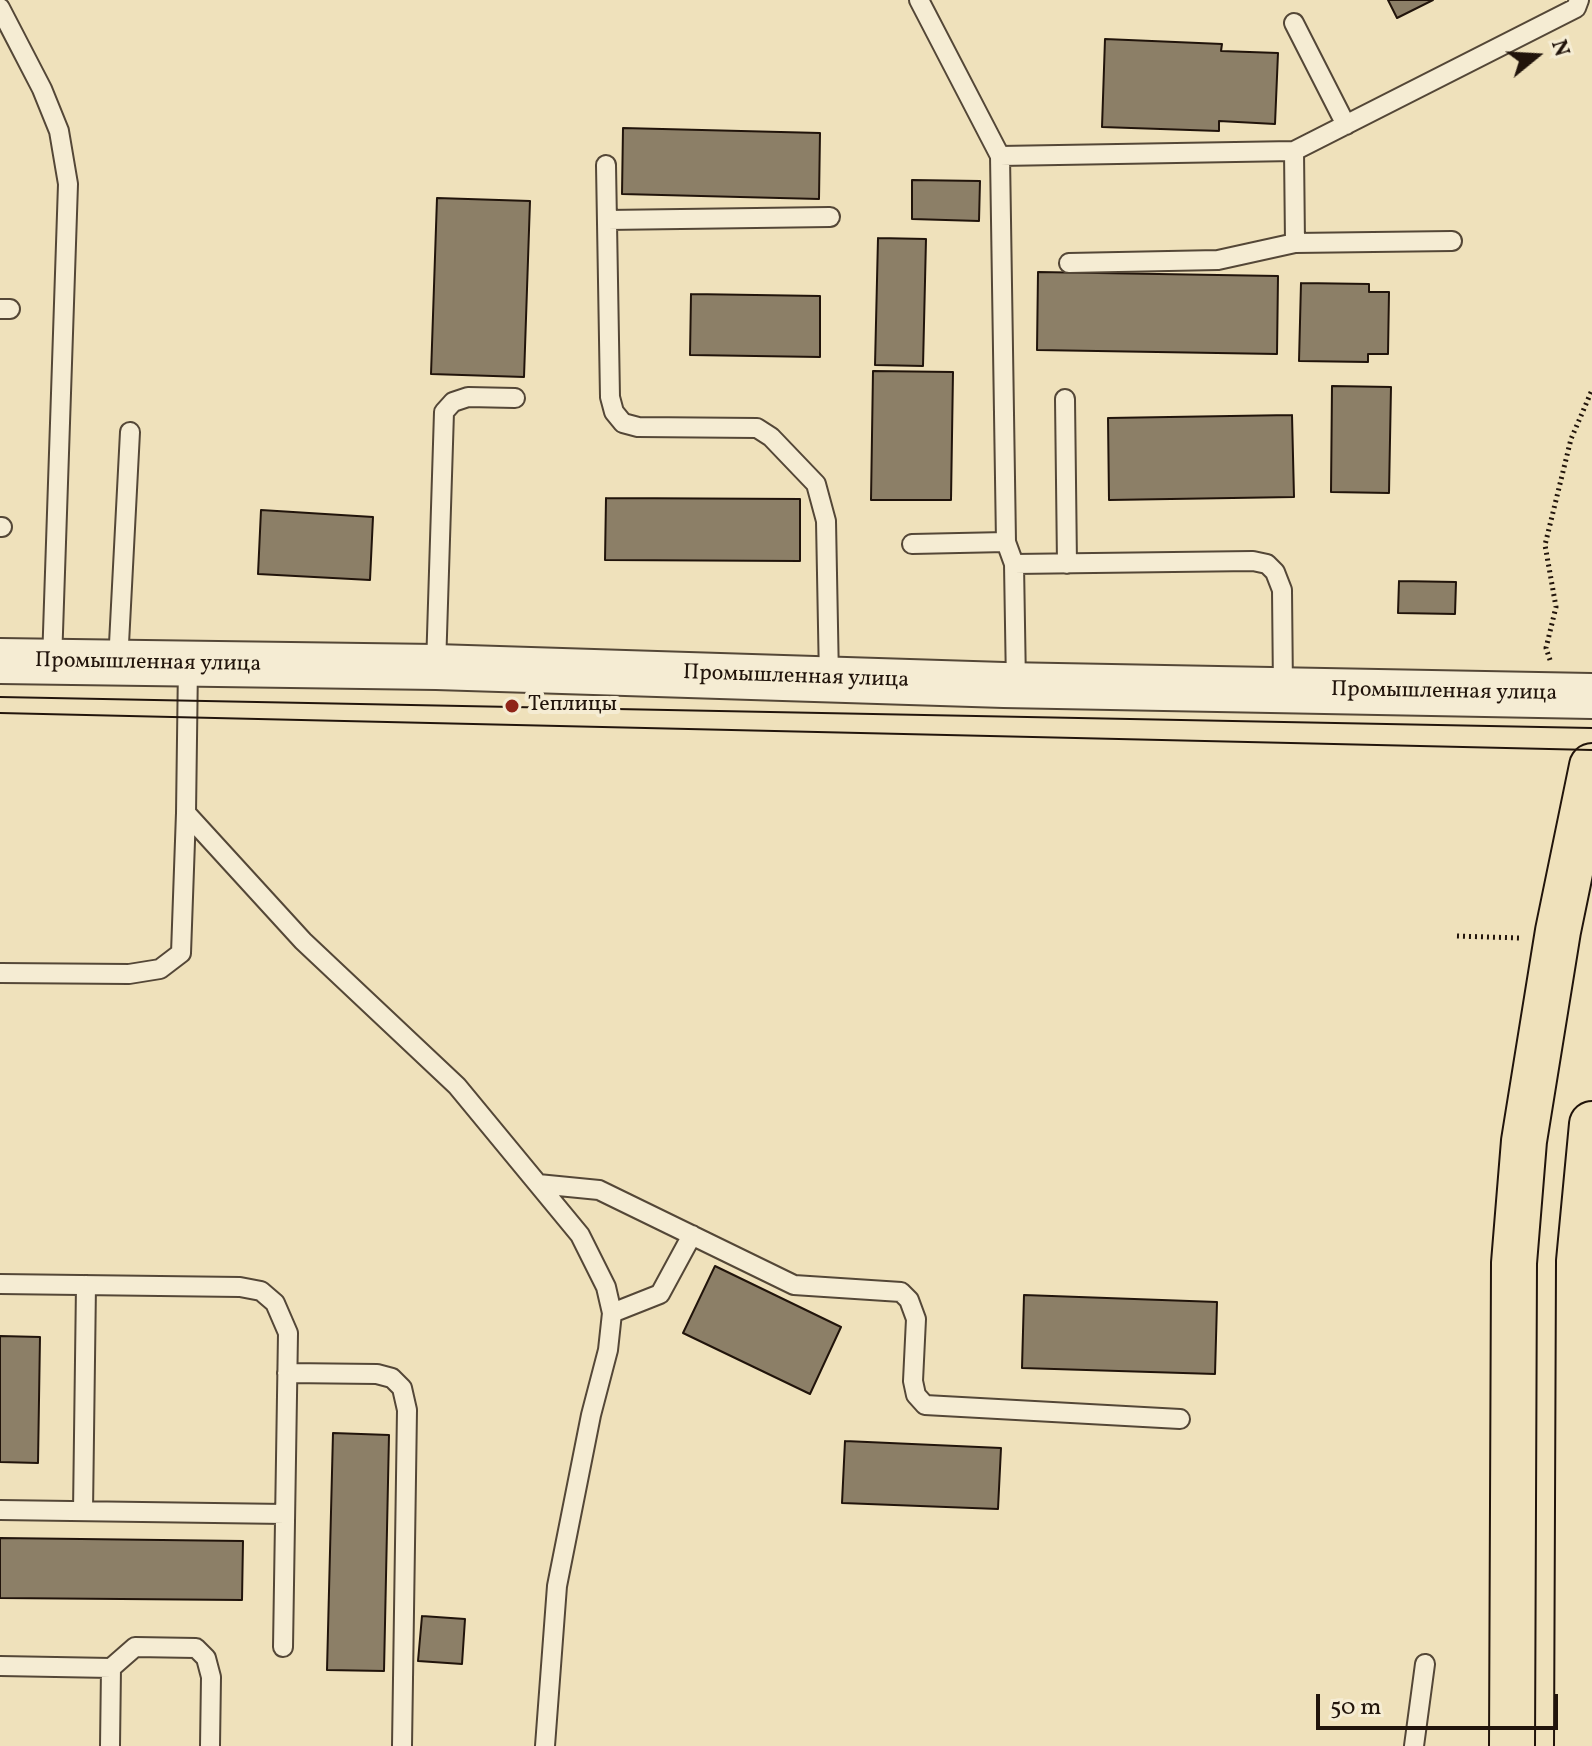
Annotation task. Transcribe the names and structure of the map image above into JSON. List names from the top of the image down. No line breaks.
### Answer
{"streets":{"street":["Промышленная улица"]},"places":["Теплицы"],"scale_bar":"50 m","north":"right"}
